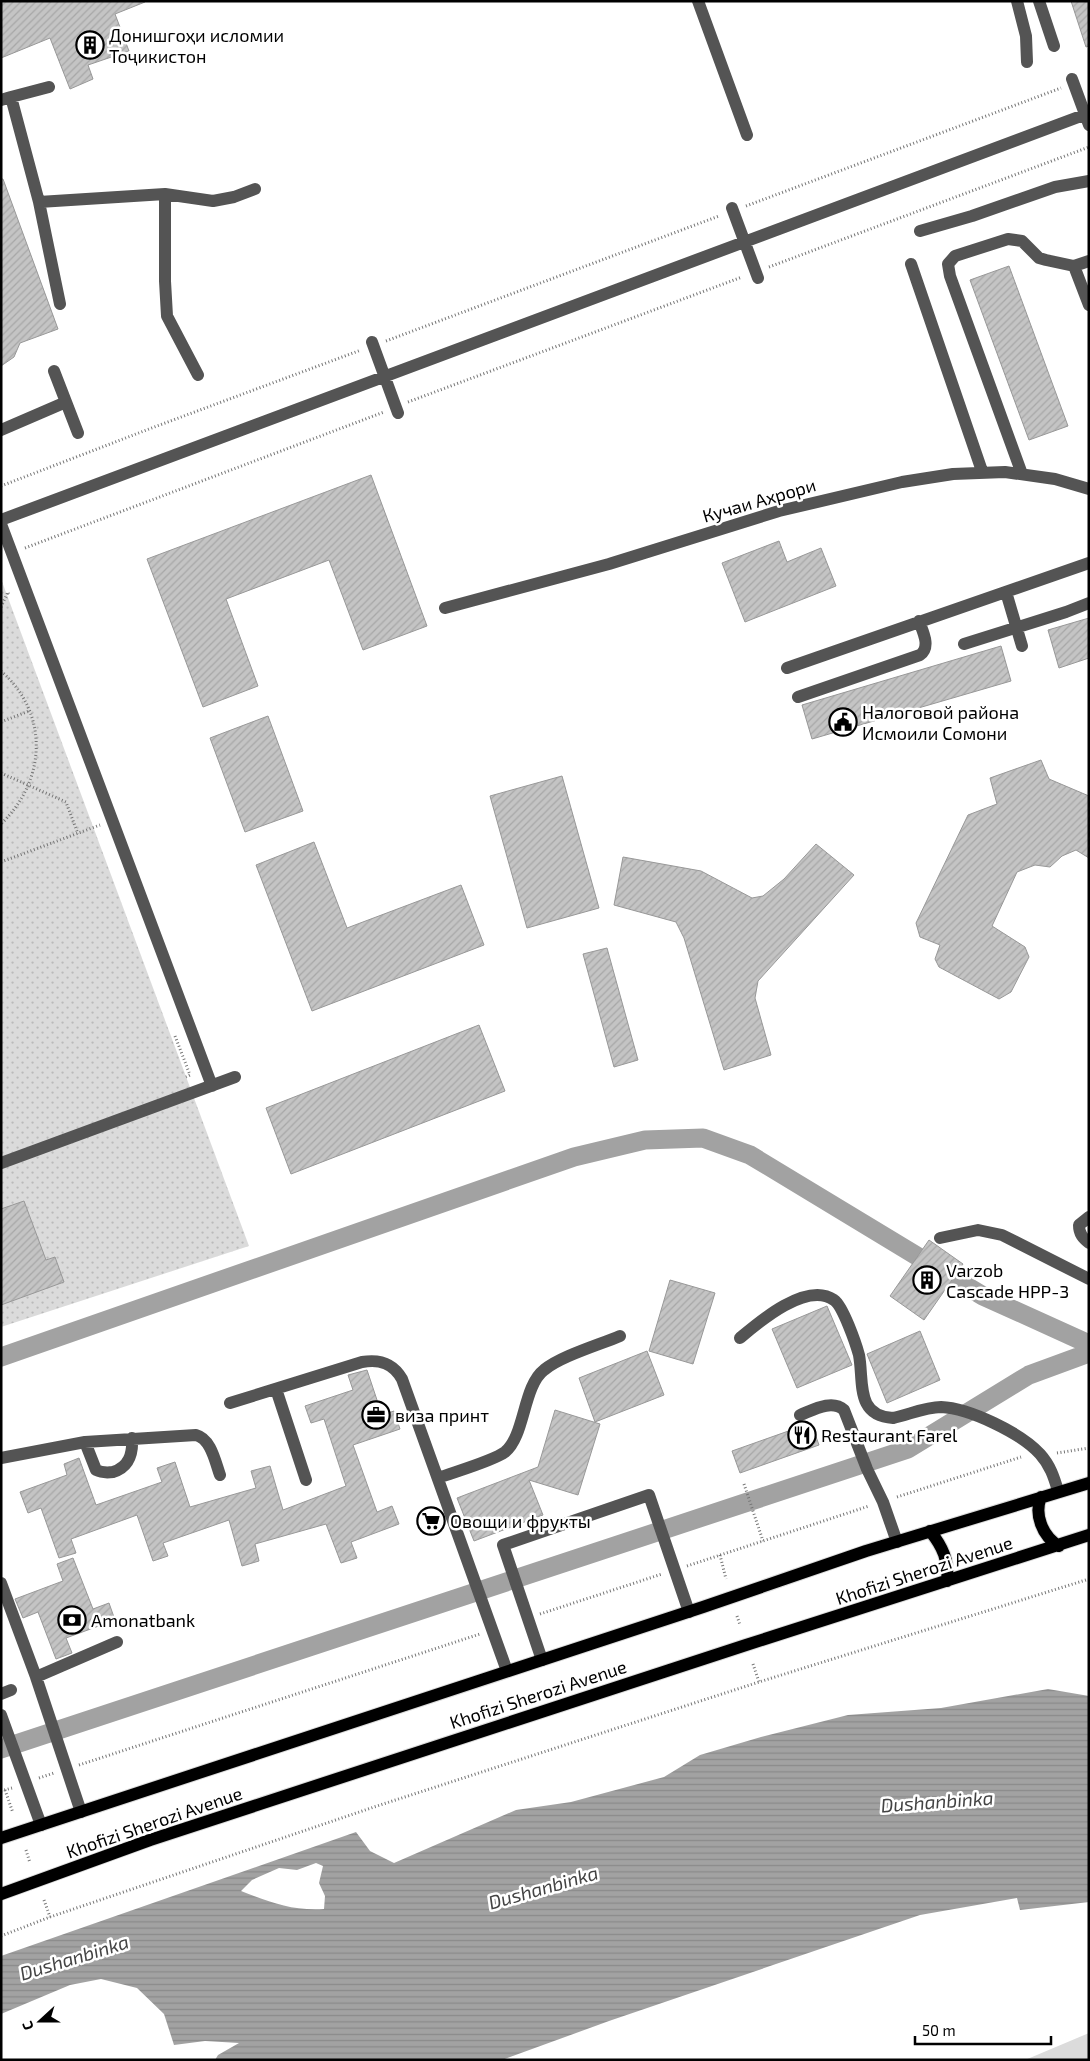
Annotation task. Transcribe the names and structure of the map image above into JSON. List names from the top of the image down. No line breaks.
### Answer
{"streets":{"main road":["Khofizi Sherozi Avenue"],"street":["Кучаи Ахрори"]},"water":["Dushanbinka"],"places":{"building":["Донишгоҳи исломии Тоҷикистон","Varzob Cascade HPP-3"],"public building":["Налоговой района Исмоили Сомони"],"office":["виза принт"],"restaurant":["Restaurant Farel"],"supermarket":["Овощи и фрукты"],"bank":["Amonatbank"]},"scale_bar":"50 m","north":"left"}
